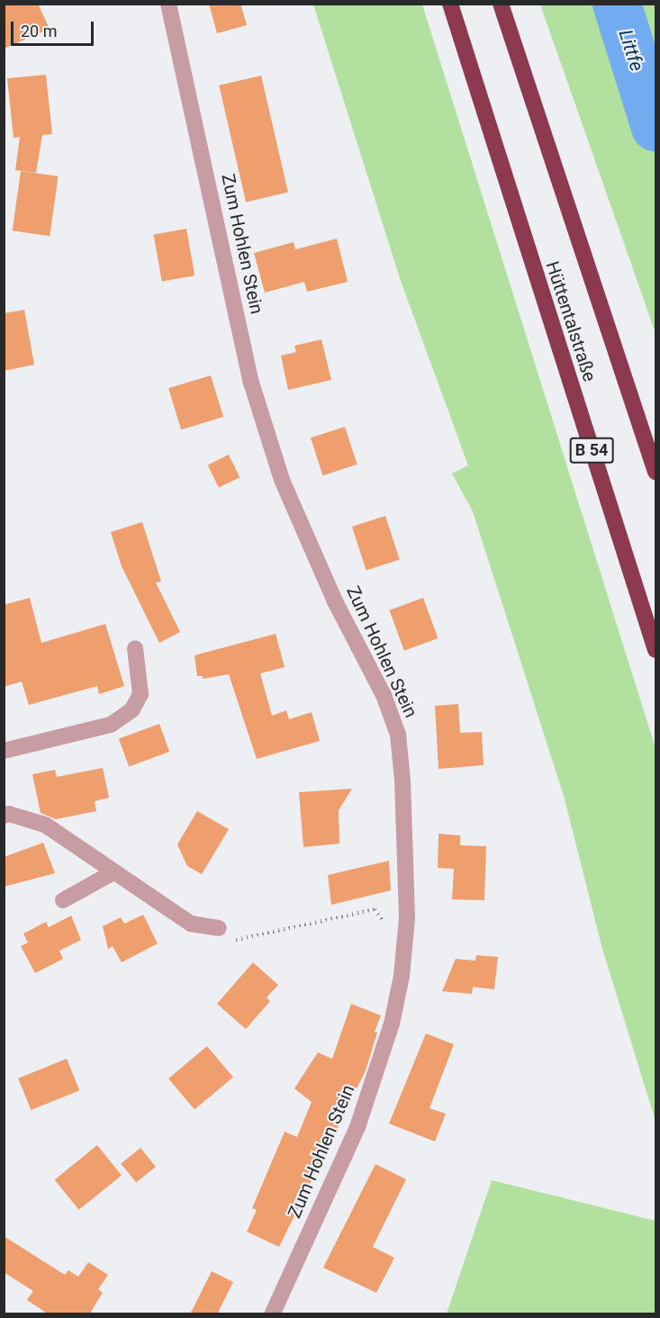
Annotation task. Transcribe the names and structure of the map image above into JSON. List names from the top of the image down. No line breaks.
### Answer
{"streets":{"highway":["Hüttentalstraße","B 54"],"street":["Zum Hohlen Stein"]},"water":["Littfe"],"scale_bar":"20 m"}
